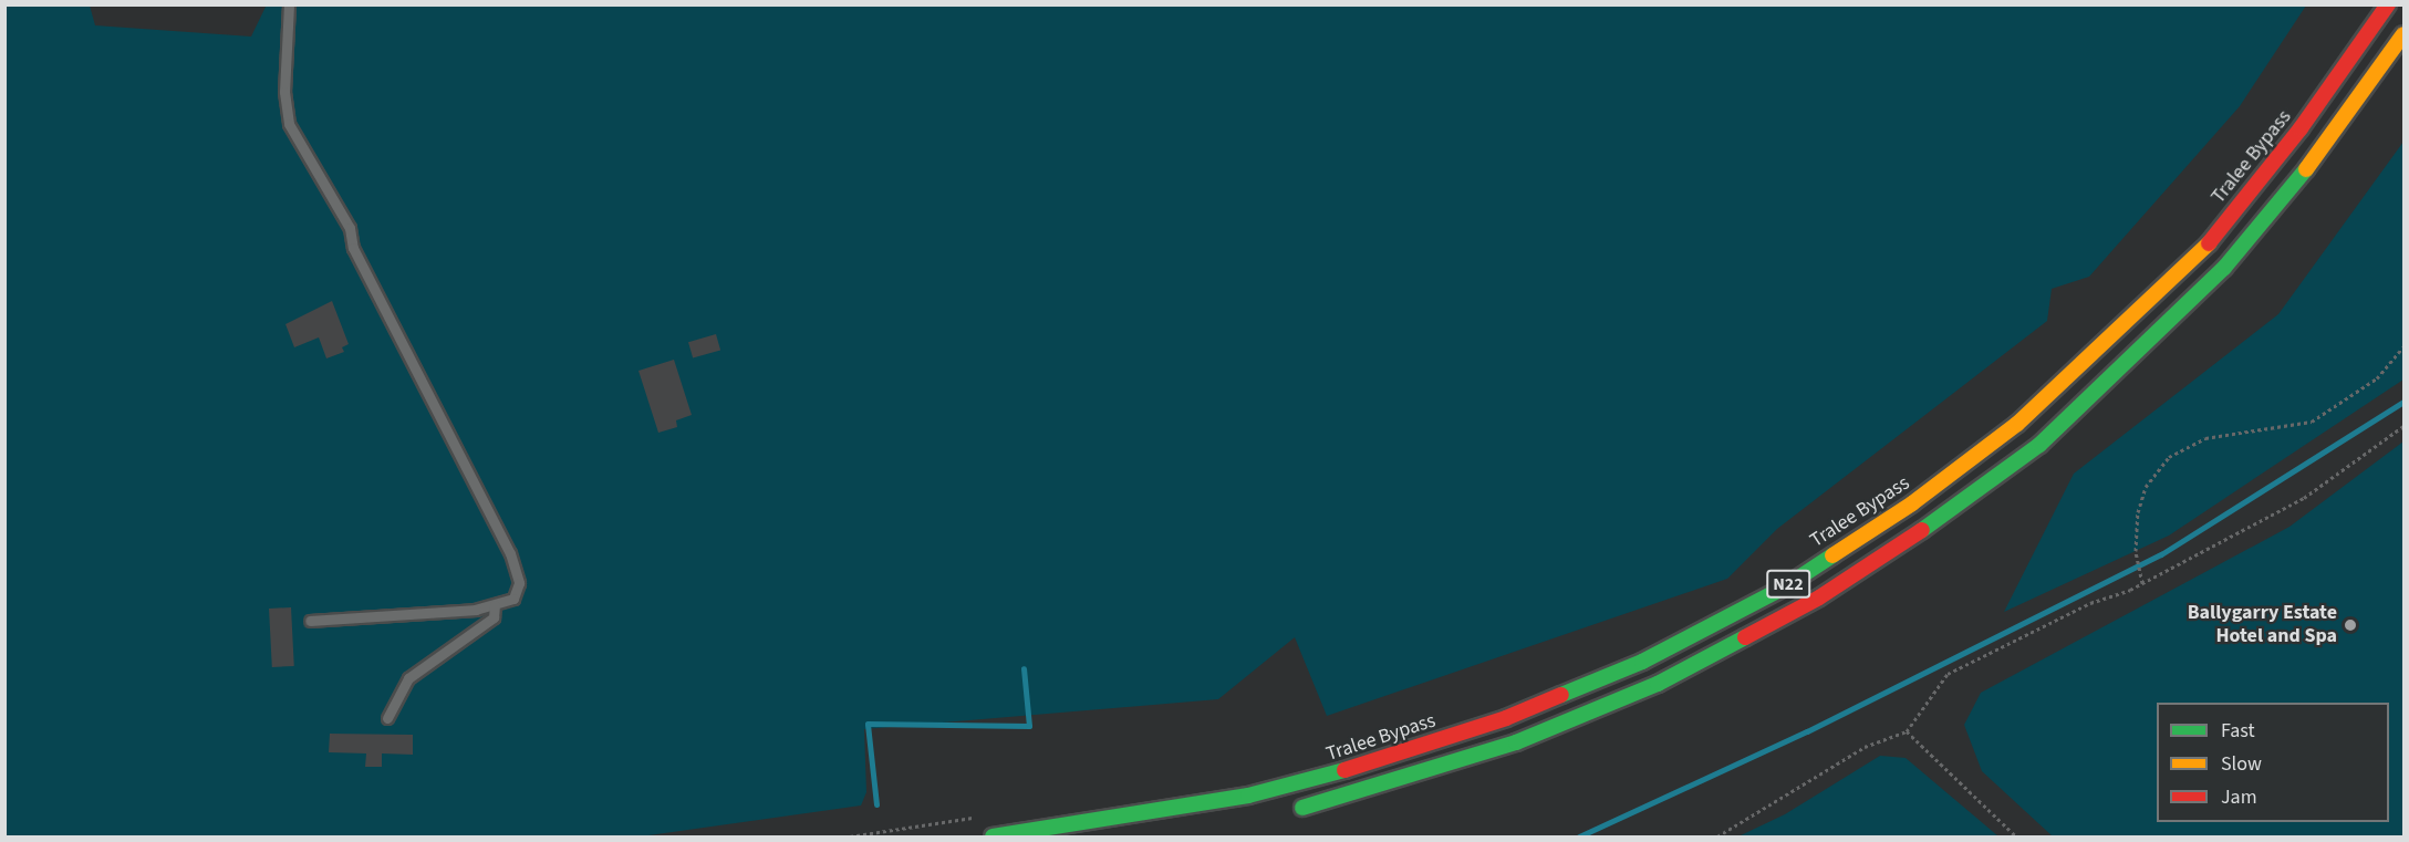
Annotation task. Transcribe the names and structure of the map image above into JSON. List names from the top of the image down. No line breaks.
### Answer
{"streets":{"highway":["Tralee Bypass","N22"]},"places":["Ballygarry Estate Hotel and Spa"],"legend":["Fast","Slow","Jam"]}
